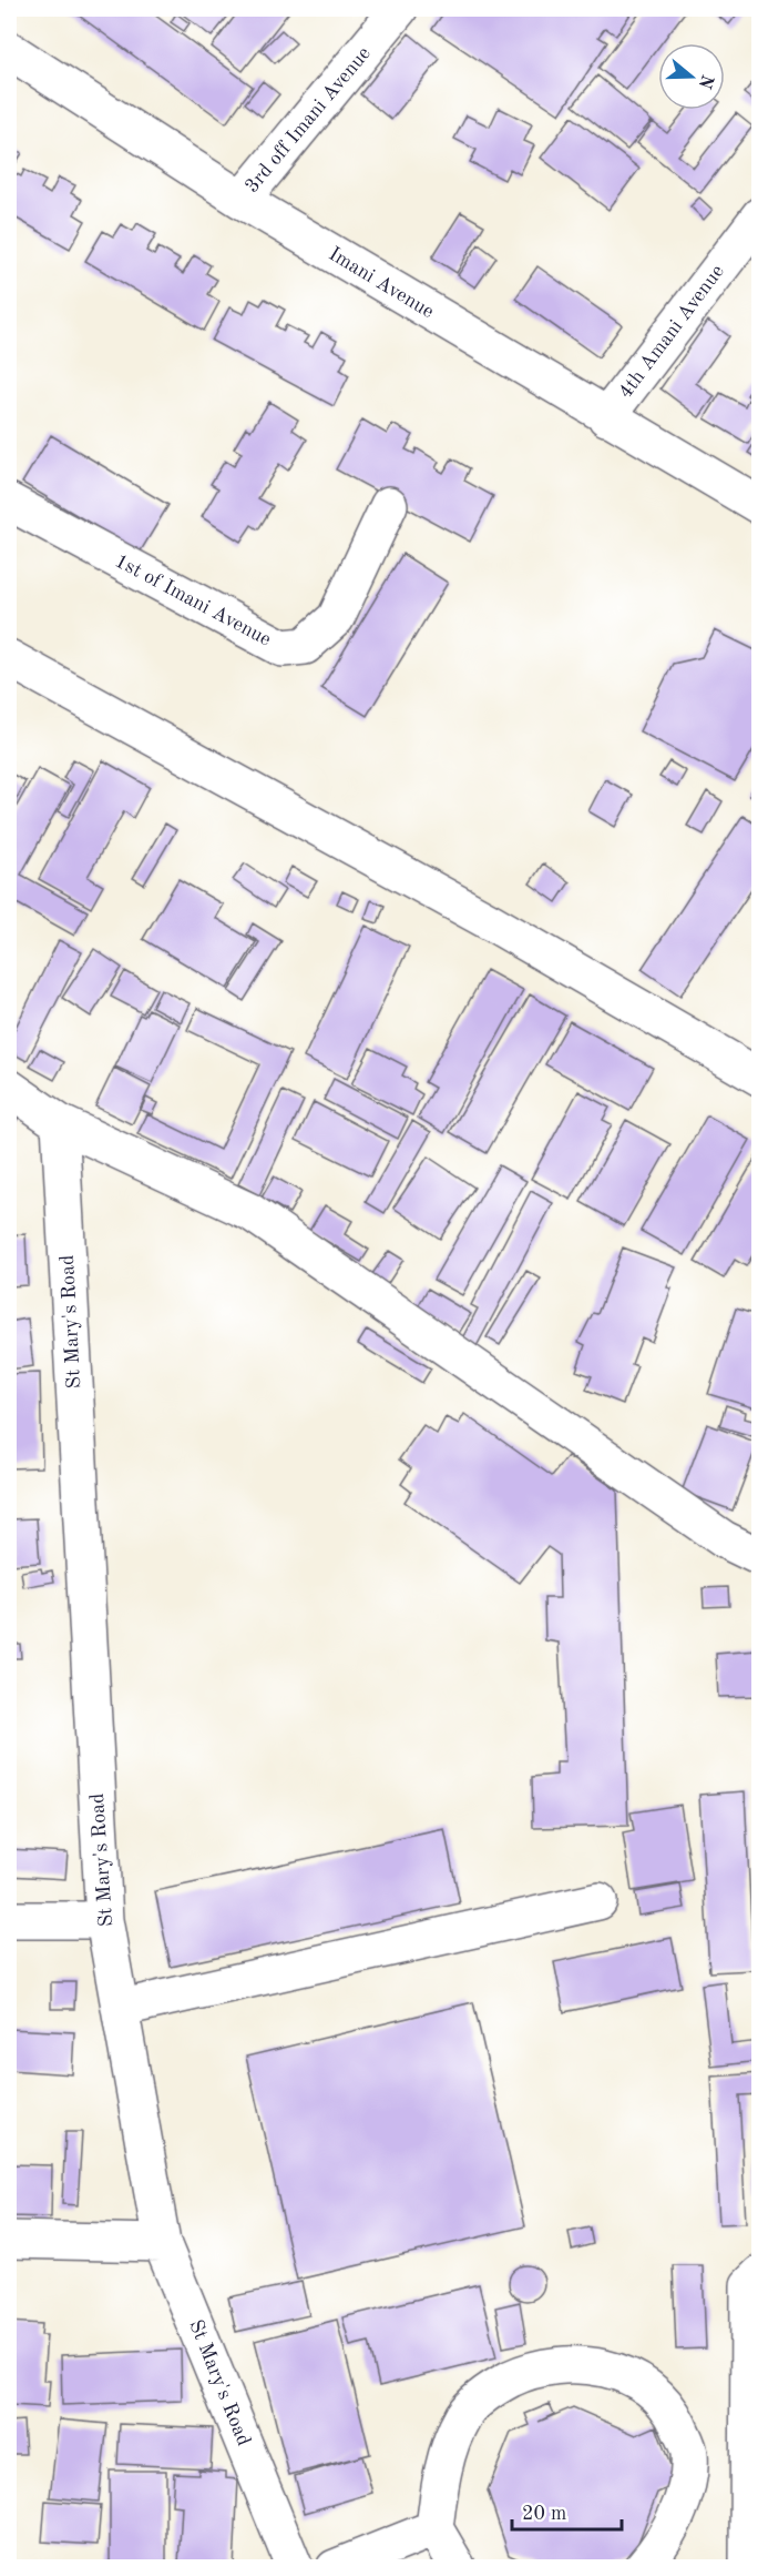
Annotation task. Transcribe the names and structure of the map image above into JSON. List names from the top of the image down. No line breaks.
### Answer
{"streets":{"street":["3rd off Imani Avenue","Imani Avenue","4th Amani Avenue","1st of Imani Avenue","St Mary's Road"]},"crossings":[["3rd off Imani Avenue","Imani Avenue"],["Imani Avenue","4th Amani Avenue"]],"scale_bar":"20 m","north":"right"}
